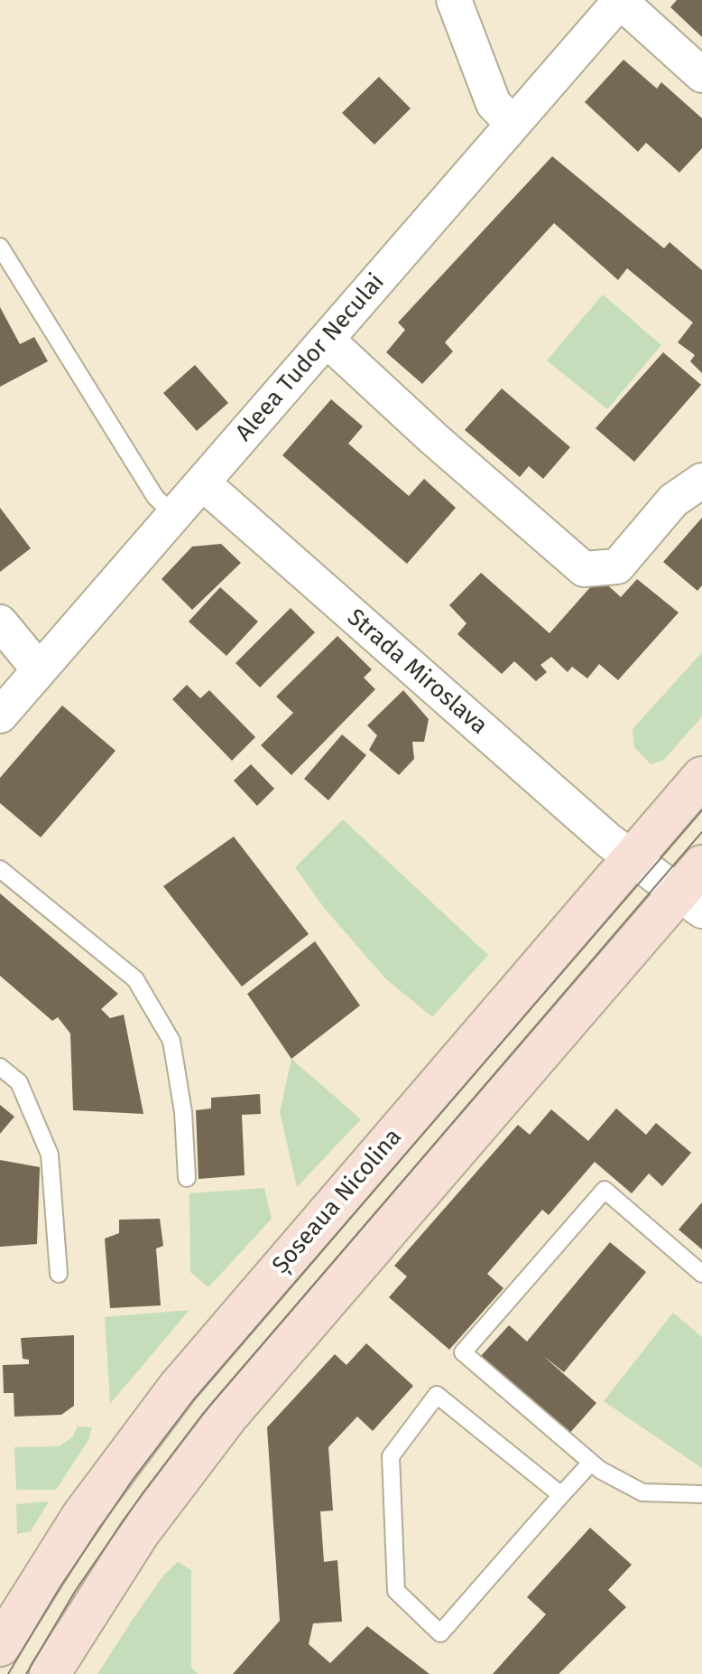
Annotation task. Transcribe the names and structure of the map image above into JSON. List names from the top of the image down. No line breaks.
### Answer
{"streets":{"main road":["Șoseaua Nicolina"],"street":["Aleea Tudor Neculai","Strada Miroslava"]},"crossings":[["Aleea Tudor Neculai","Strada Miroslava"],["Strada Miroslava","Șoseaua Nicolina"]]}
